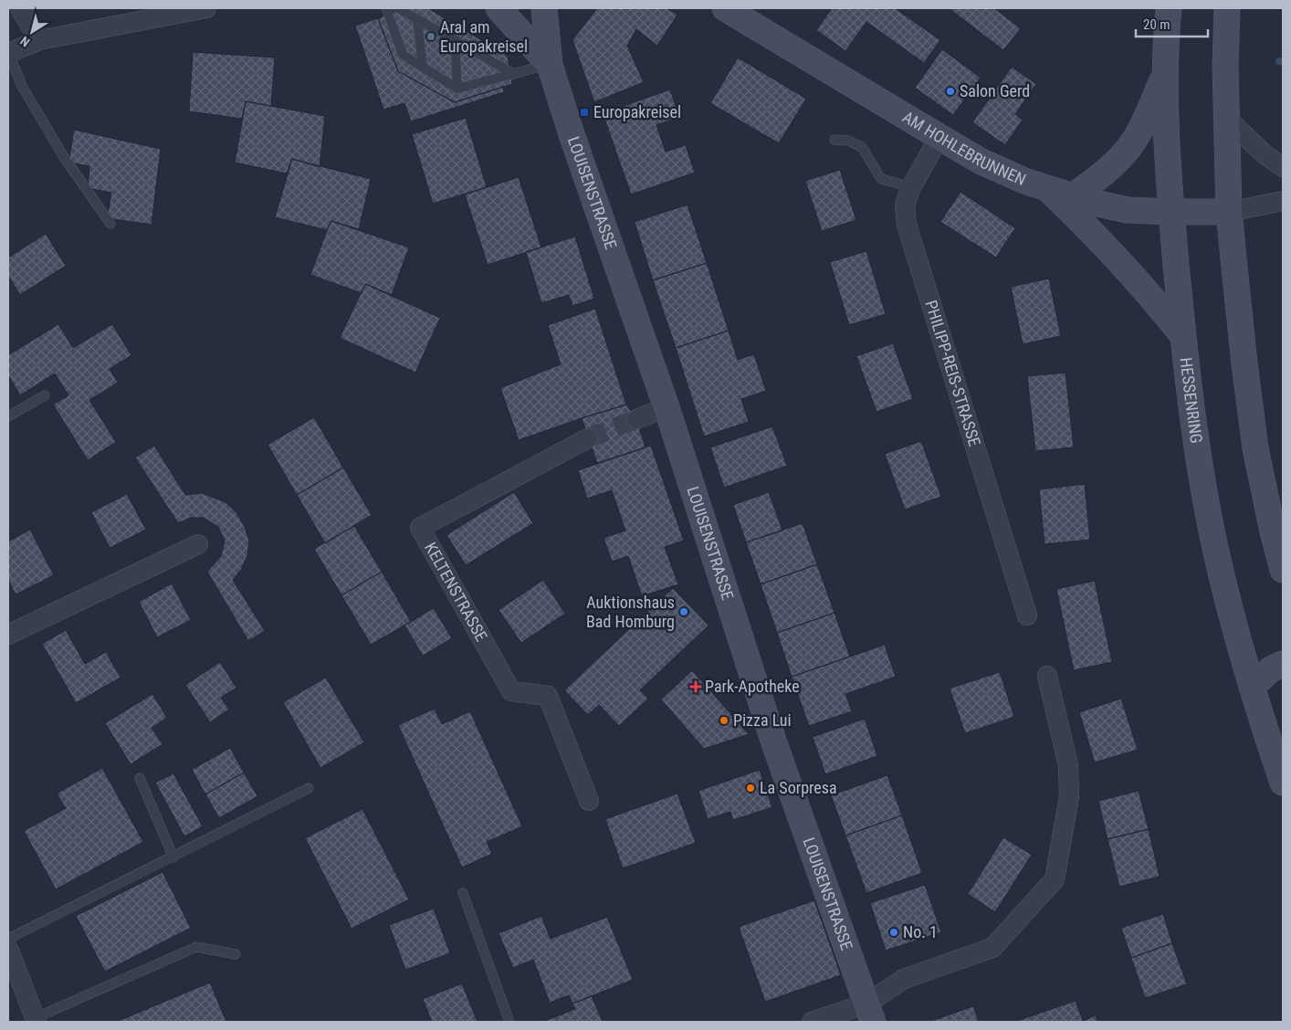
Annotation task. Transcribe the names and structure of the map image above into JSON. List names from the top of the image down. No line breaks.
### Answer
{"streets":{"street":["AM HOHLEBRUNNEN","LOUISENSTRASSE","PHILIPP-REIS-STRASSE","HESSENRING","KELTENSTRASSE"]},"crossings":[["AM HOHLEBRUNNEN","PHILIPP-REIS-STRASSE"],["AM HOHLEBRUNNEN","HESSENRING"]],"places":{"other":["Aral am Europakreisel","Salon Gerd","Auktionshaus Bad Homburg","Pizza Lui","La Sorpresa","No. 1"],"transit":["Europakreisel"],"health":["Park-Apotheke"]},"scale_bar":"20 m","north":"bottom left"}
